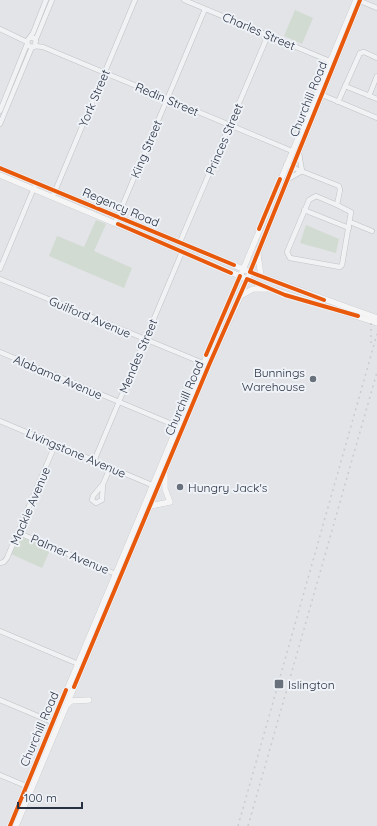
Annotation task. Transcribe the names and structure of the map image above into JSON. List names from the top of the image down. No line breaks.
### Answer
{"streets":{"main road":["Churchill Road","Regency Road"],"street":["Charles Street","York Street","Redin Street","Princes Street","King Street","Guilford Avenue","Mendes Street","Alabama Avenue","Livingstone Avenue","Mackie Avenue","Palmer Avenue"]},"crossings":[["Charles Street","Churchill Road"],["Charles Street","Princes Street"],["Charles Street","King Street"],["York Street","Redin Street"],["York Street","Regency Road"],["Redin Street","Churchill Road"],["Redin Street","Princes Street"],["Redin Street","King Street"],["Churchill Road","Regency Road"],["Churchill Road","Guilford Avenue"],["Churchill Road","Alabama Avenue"],["Churchill Road","Livingstone Avenue"],["Churchill Road","Palmer Avenue"],["Princes Street","Regency Road"],["King Street","Regency Road"],["Regency Road","Mendes Street"],["Guilford Avenue","Mendes Street"],["Mendes Street","Alabama Avenue"],["Mendes Street","Livingstone Avenue"],["Livingstone Avenue","Mackie Avenue"],["Mackie Avenue","Palmer Avenue"]],"places":{"other":["Bunnings Warehouse","Hungry Jack's"],"transit":["Islington"]},"scale_bar":"100 m"}
